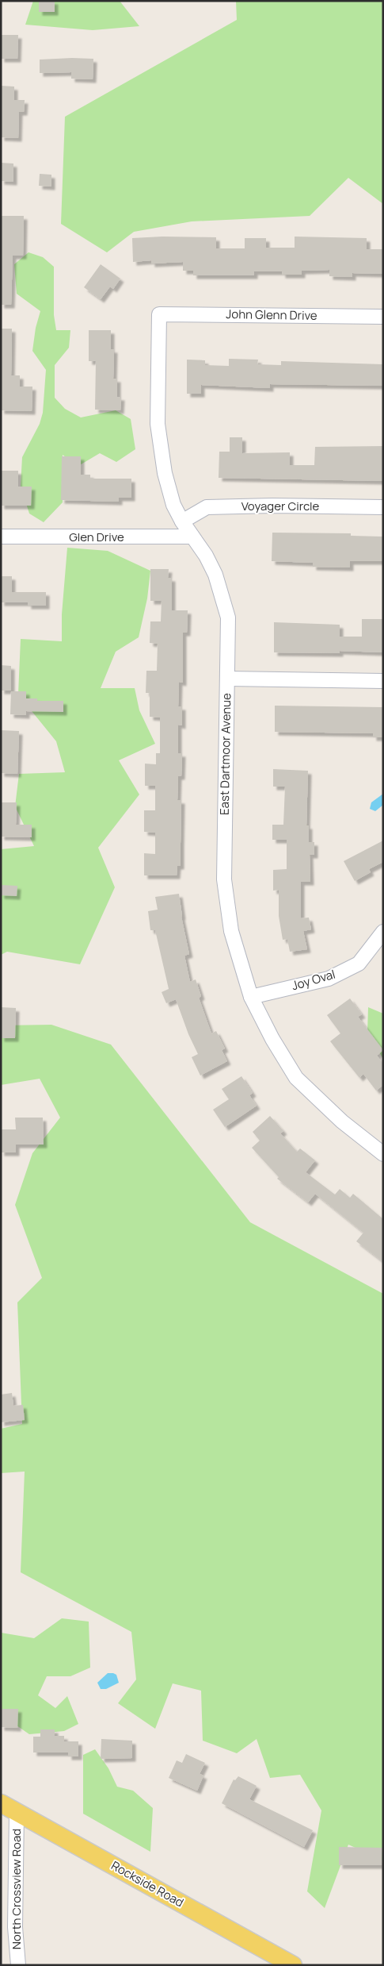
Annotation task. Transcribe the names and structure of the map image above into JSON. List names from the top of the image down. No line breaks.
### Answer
{"streets":{"main road":["Rockside Road"],"street":["John Glenn Drive","Voyager Circle","Glen Drive","East Dartmoor Avenue","Joy Oval","North Crossview Road"]},"crossings":[["John Glenn Drive","East Dartmoor Avenue"],["Voyager Circle","East Dartmoor Avenue"],["Glen Drive","East Dartmoor Avenue"],["East Dartmoor Avenue","Joy Oval"],["Rockside Road","North Crossview Road"]]}
